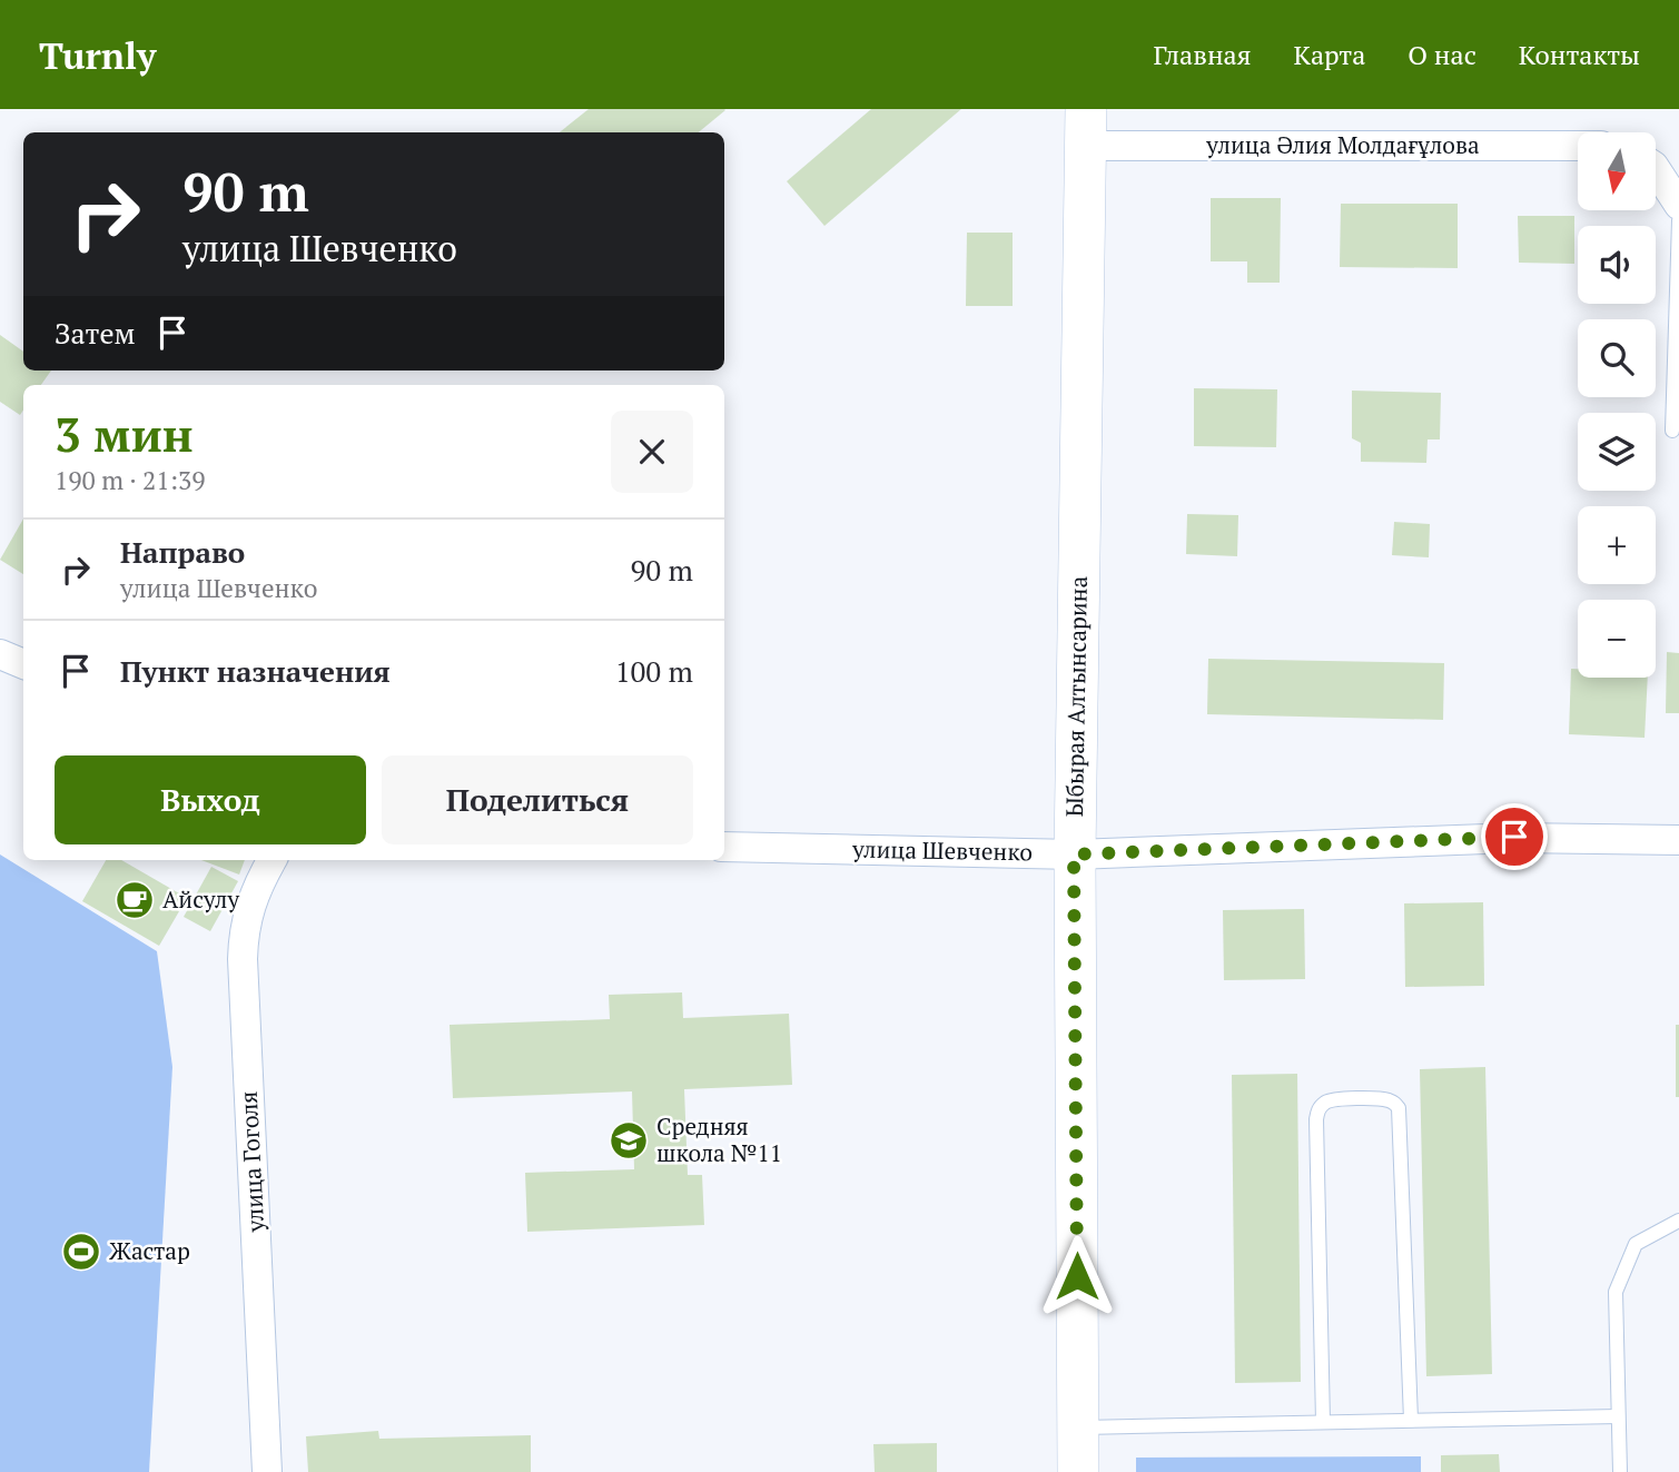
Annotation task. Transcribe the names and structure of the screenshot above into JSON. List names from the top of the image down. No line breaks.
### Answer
{"streets":{"street":["улица Әлия Молдағұлова","Ыбырая Алтынсарина","улица Шевченко","улица Гоголя"]},"crossings":[["улица Әлия Молдағұлова","Ыбырая Алтынсарина"],["Ыбырая Алтынсарина","улица Шевченко"]],"places":{"cafe":["Айсулу"],"school or university":["Средняя школа №11"],"sports":["Жастар"]},"north":"bottom","page":{"header":"Turnly","nav":["Главная","Карта","О нас","Контакты"],"map_buttons":["+","−"],"turn":["90 m","улица Шевченко"],"then":"Затем","heading":["3 мин","190 m · 21:39"],"list":[{"name":"Направо","note":"улица Шевченко","value":"90 m"},{"name":"Пункт назначения","value":"100 m"}],"buttons":["Выход","Поделиться"]}}
